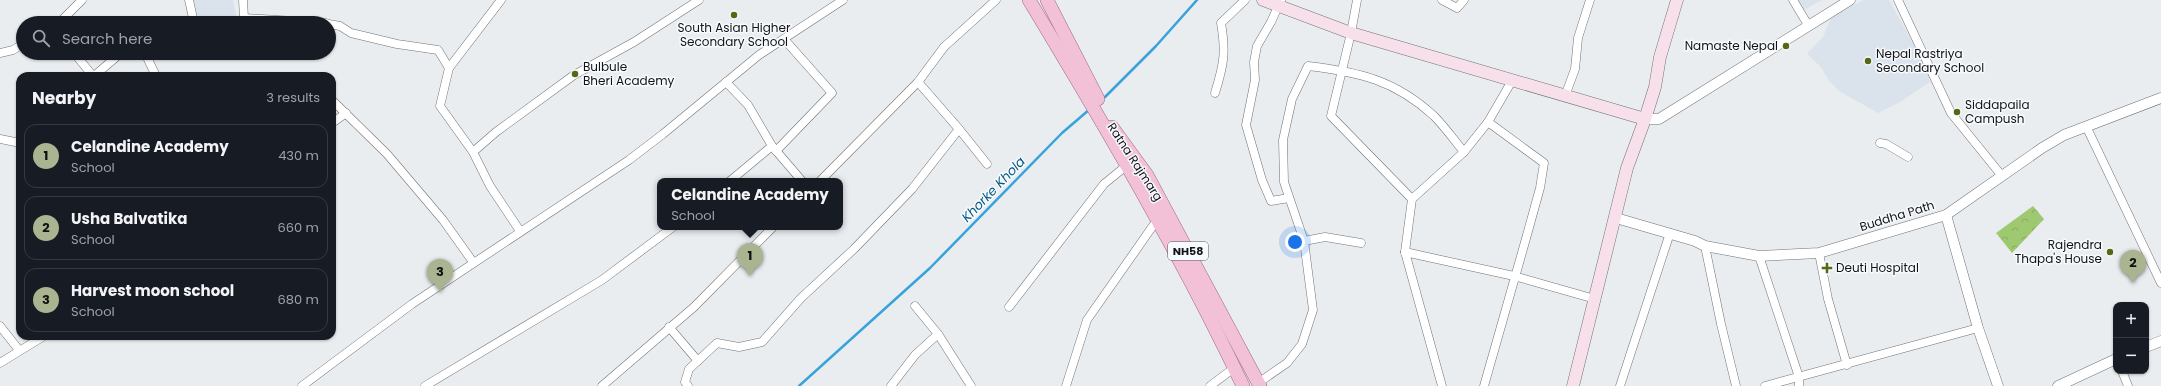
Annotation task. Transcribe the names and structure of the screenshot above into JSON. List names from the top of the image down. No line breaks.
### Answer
{"streets":{"main road":["Ratna Rajmarg","NH58"],"street":["Buddha Path"]},"crossings":[["Ratna Rajmarg","NH58"]],"water":["Khorke Khola"],"places":{"other":["South Asian Higher Secondary School","Namaste Nepal","Nepal Rastriya Secondary School","Bulbule Bheri Academy","Siddapaila Campush","Rajendra Thapa's House"],"health":["Deuti Hospital"]},"page":{"search":"Search here","heading":["Nearby","3 results"],"list":[{"mark":"1","name":"Celandine Academy","note":"School","value":"430 m"},{"mark":"2","name":"Usha Balvatika","note":"School","value":"660 m"},{"mark":"3","name":"Harvest moon school","note":"School","value":"680 m"}],"popup":["Celandine Academy","School"],"pins":["1","2","3"],"map_buttons":["+","−"]}}
